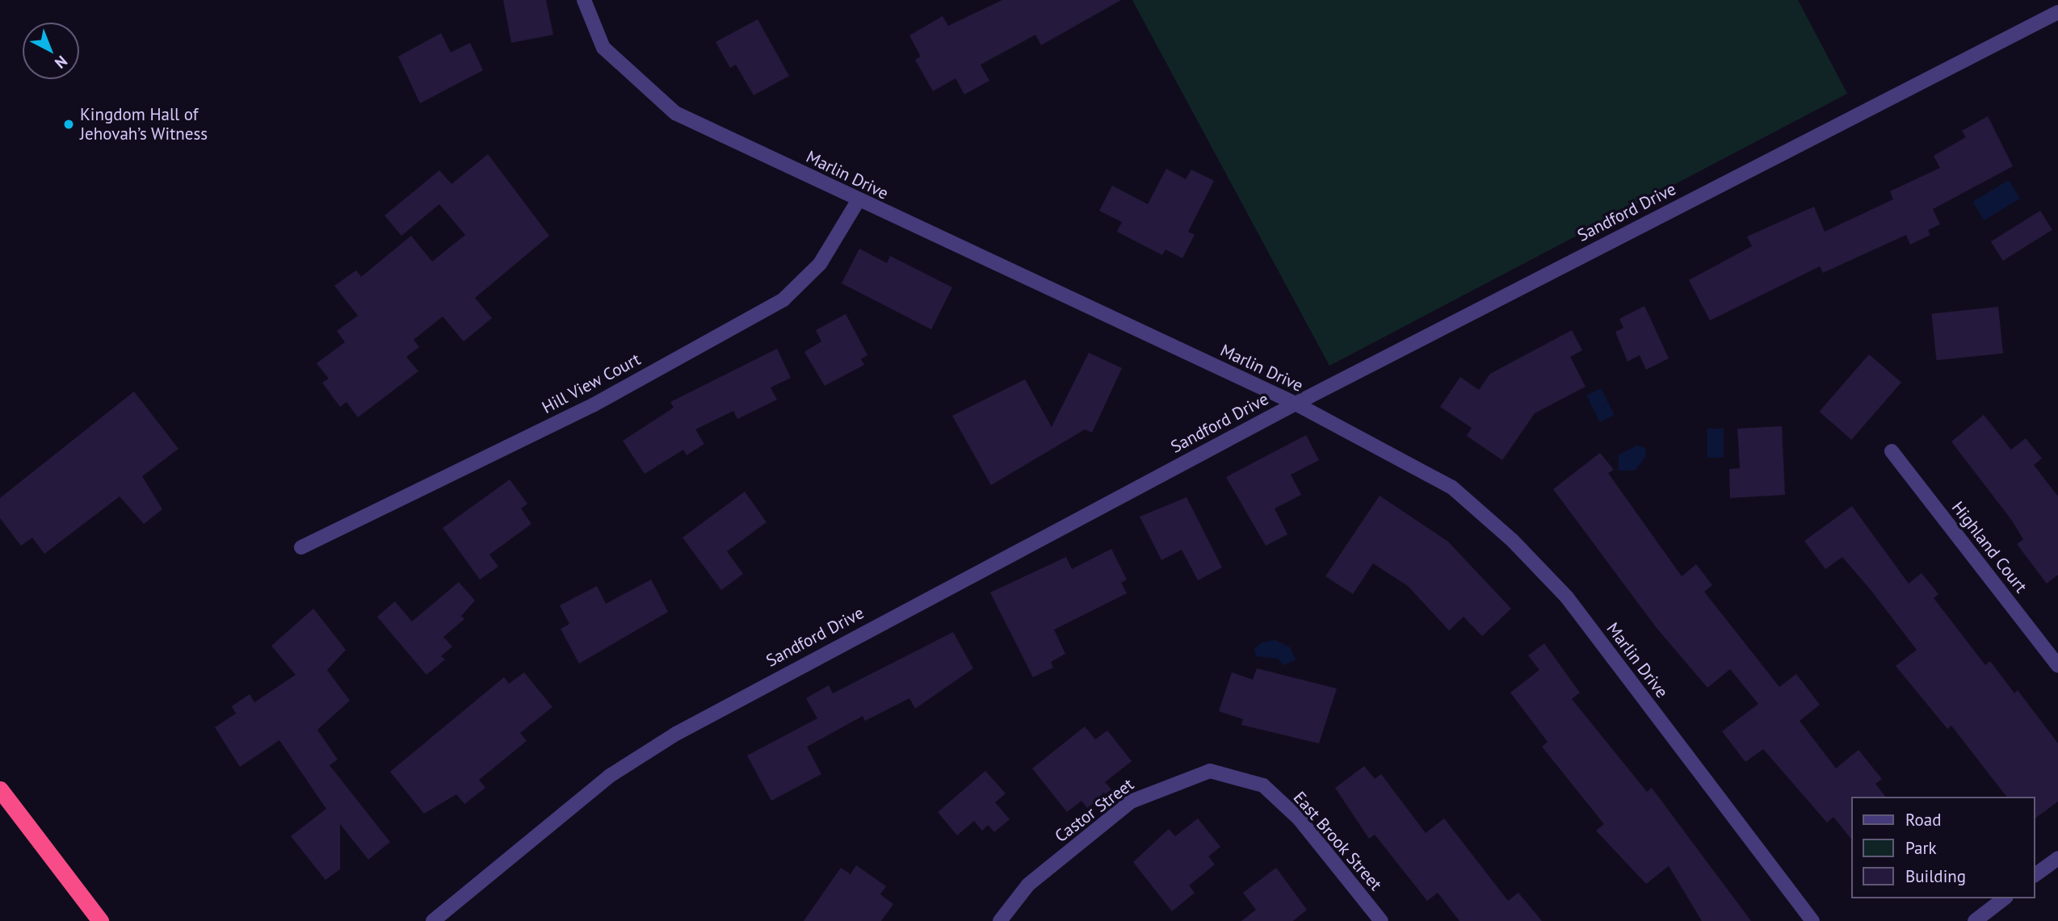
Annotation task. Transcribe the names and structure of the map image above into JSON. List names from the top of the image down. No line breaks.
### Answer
{"streets":{"street":["Marlin Drive","Sandford Drive","Hill View Court","Highland Court","Castor Street","East Brook Street"]},"crossings":[["Marlin Drive","Sandford Drive"],["Marlin Drive","Hill View Court"],["Castor Street","East Brook Street"]],"places":["Kingdom Hall of Jehovah’s Witness"],"legend":["Road","Park","Building"],"north":"bottom right"}
